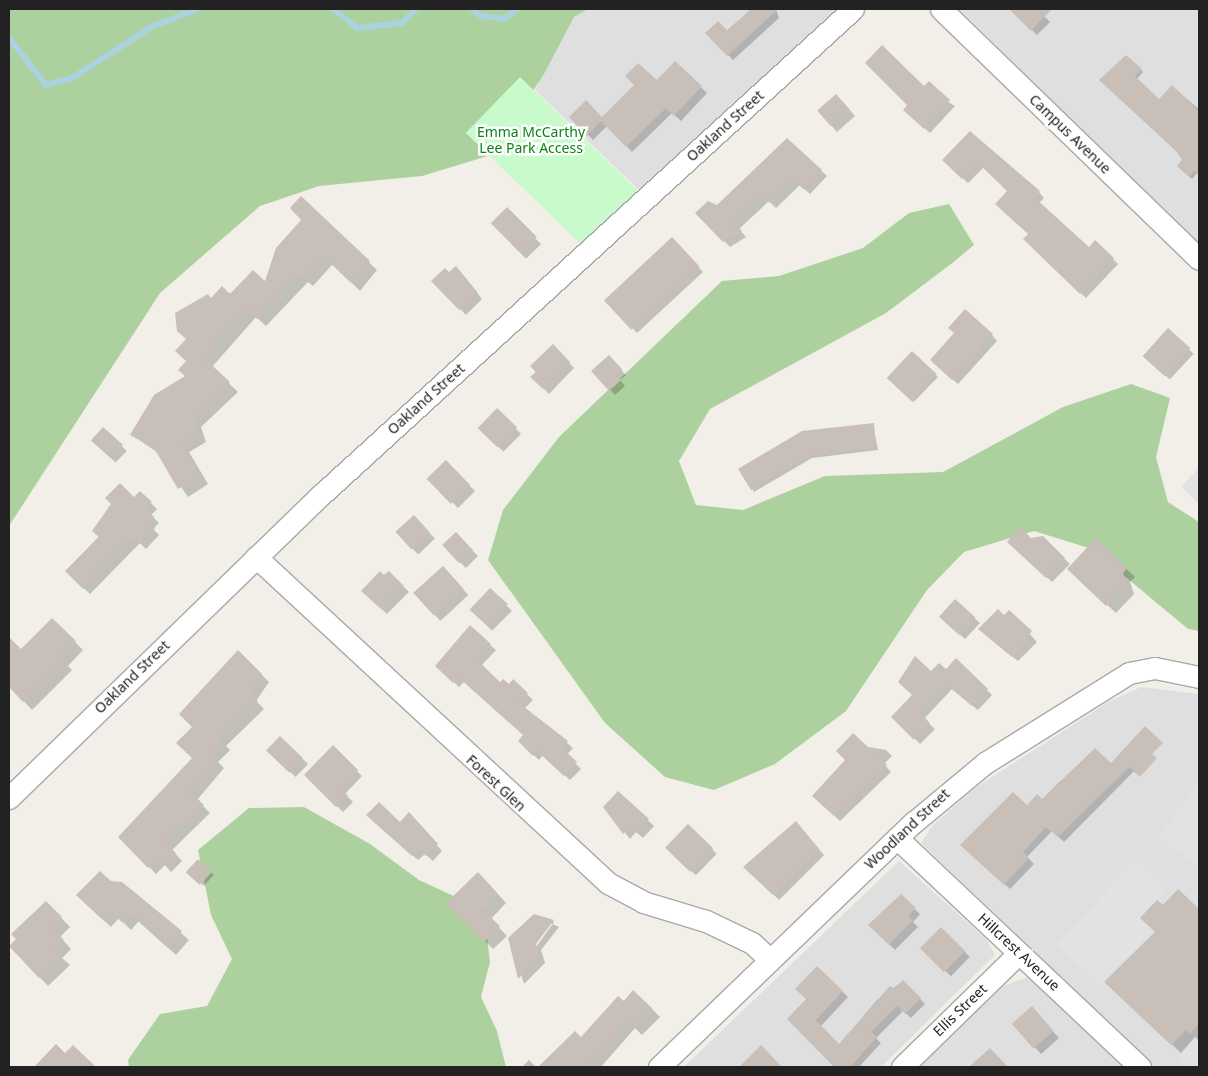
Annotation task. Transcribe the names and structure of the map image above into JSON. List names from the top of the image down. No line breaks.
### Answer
{"streets":{"street":["Oakland Street","Campus Avenue","Forest Glen","Woodland Street","Hillcrest Avenue","Ellis Street"]},"crossings":[["Oakland Street","Forest Glen"],["Forest Glen","Woodland Street"],["Woodland Street","Hillcrest Avenue"],["Hillcrest Avenue","Ellis Street"]],"parks":["Emma McCarthy Lee Park Access"]}
